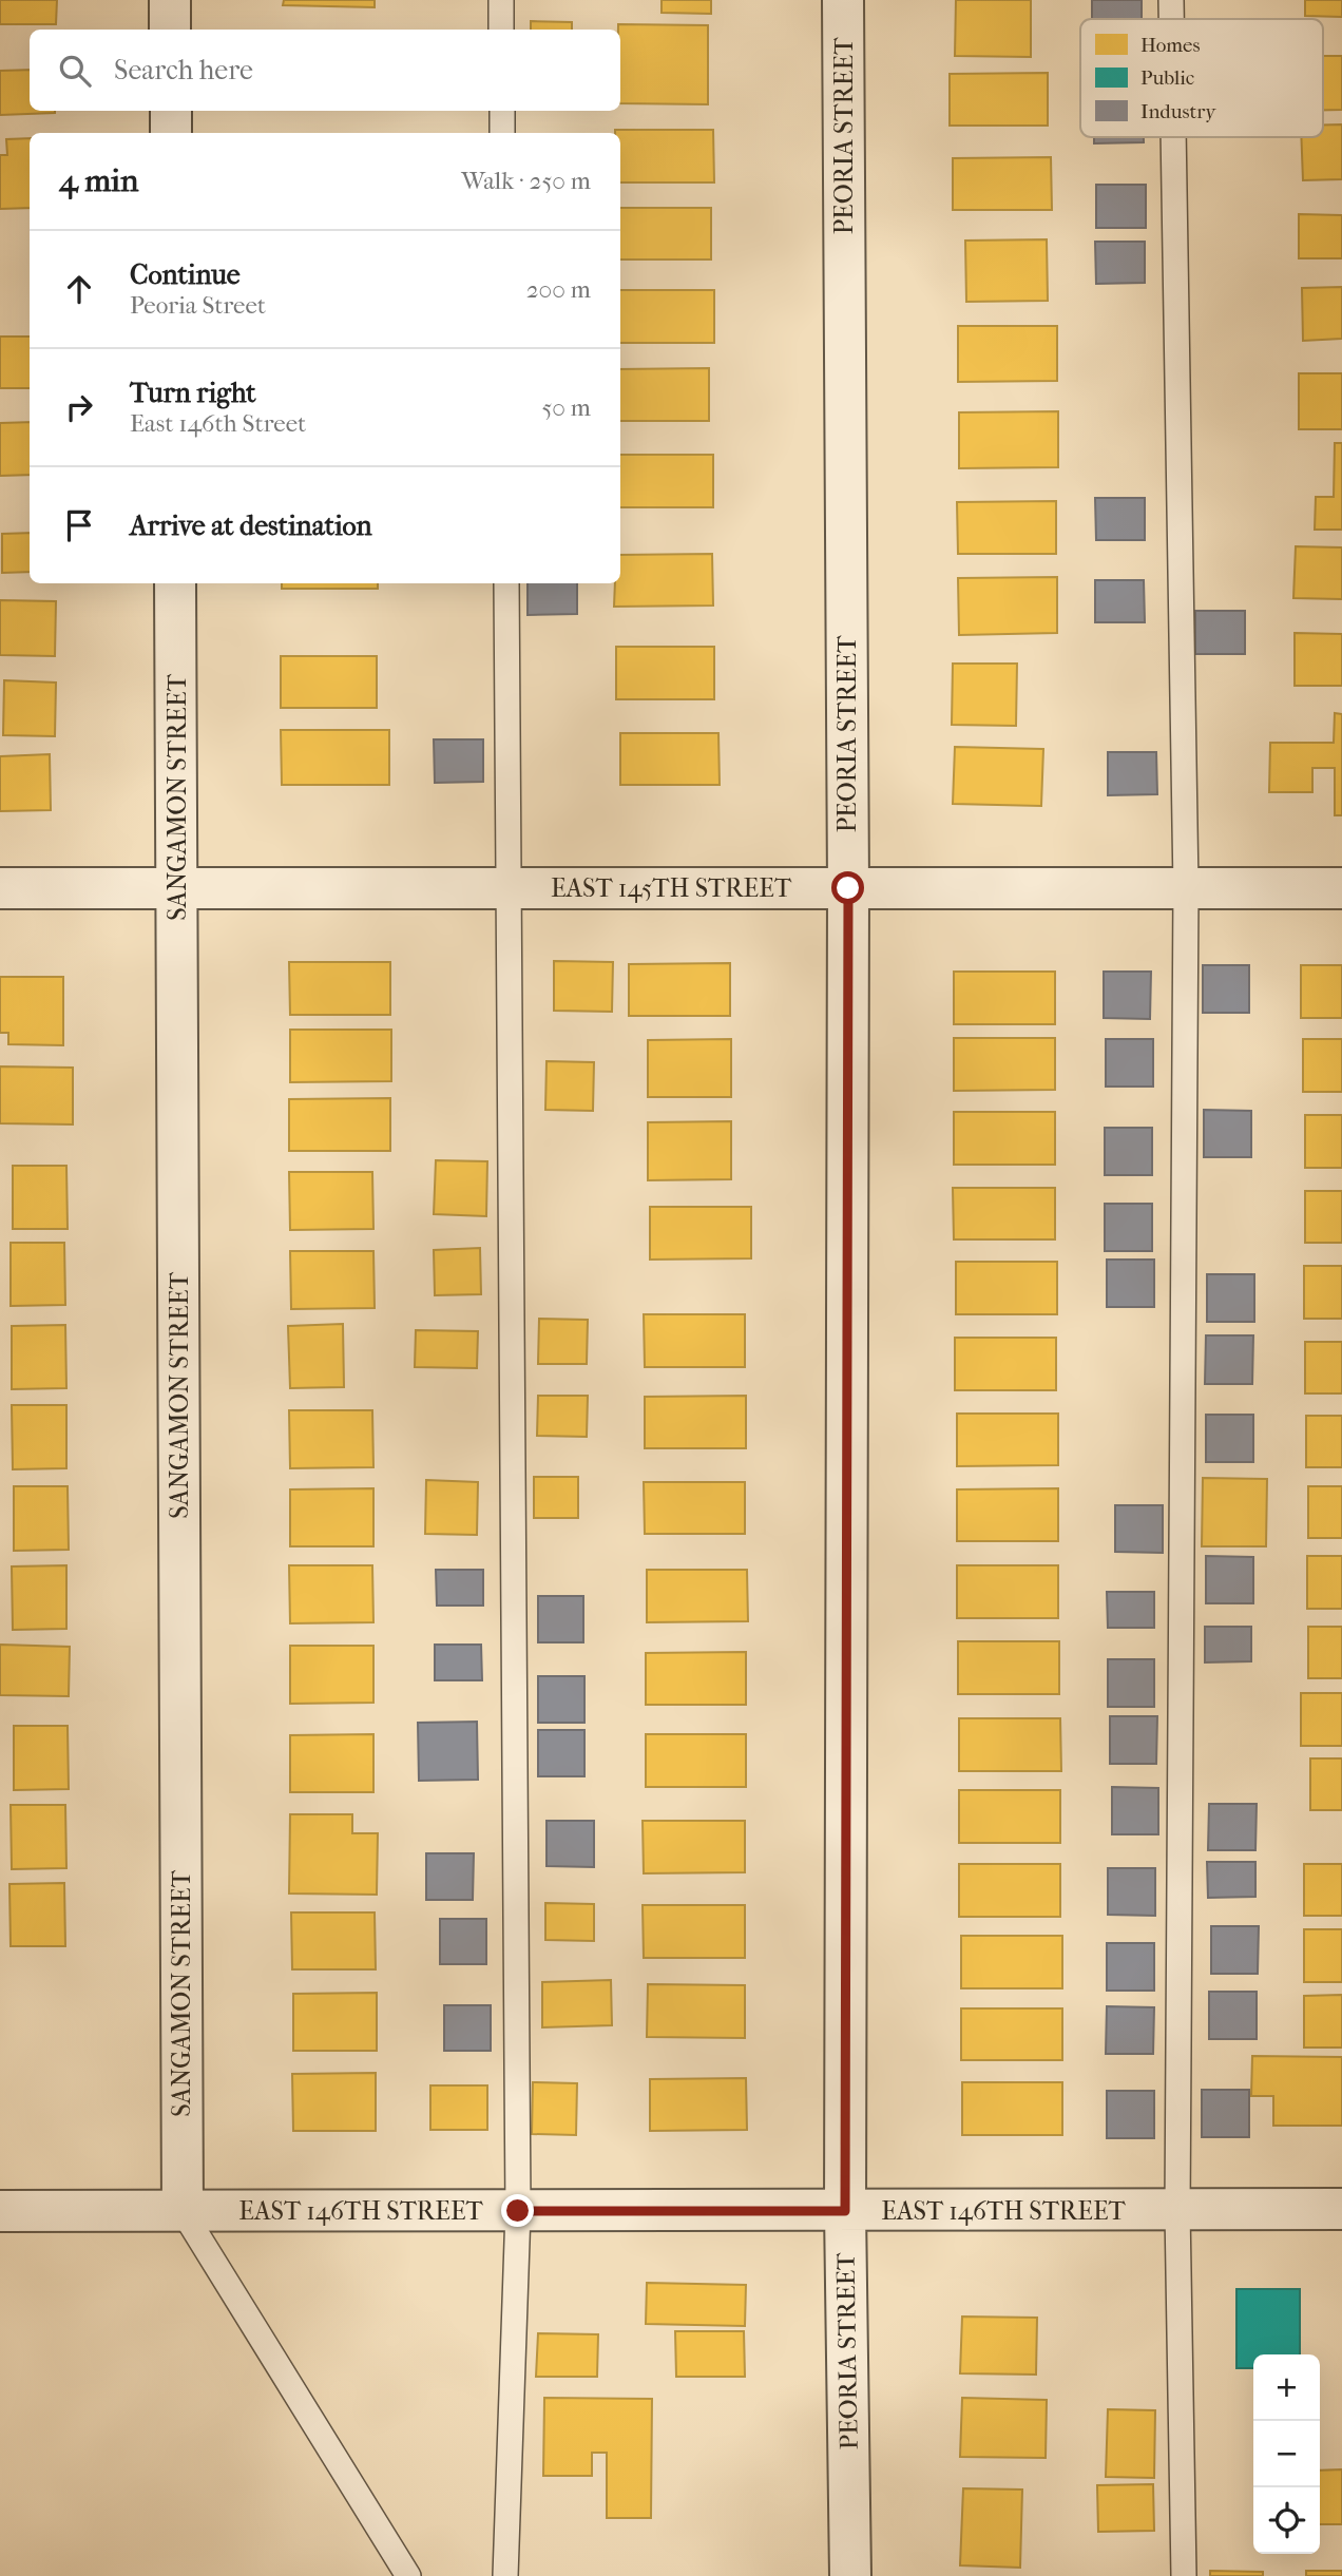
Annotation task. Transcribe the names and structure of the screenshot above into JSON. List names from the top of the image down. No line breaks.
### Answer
{"streets":{"street":["PEORIA STREET","SANGAMON STREET","EAST 145TH STREET","EAST 146TH STREET"]},"crossings":[["PEORIA STREET","EAST 145TH STREET"],["PEORIA STREET","EAST 146TH STREET"],["SANGAMON STREET","EAST 145TH STREET"],["SANGAMON STREET","EAST 146TH STREET"]],"legend":["Homes","Public","Industry"],"page":{"search":"Search here","heading":["4 min","Walk · 250 m"],"list":[["Continue","Peoria Street","200 m"],["Turn right","East 146th Street","50 m"],"Arrive at destination"],"map_buttons":["+","−"]}}
